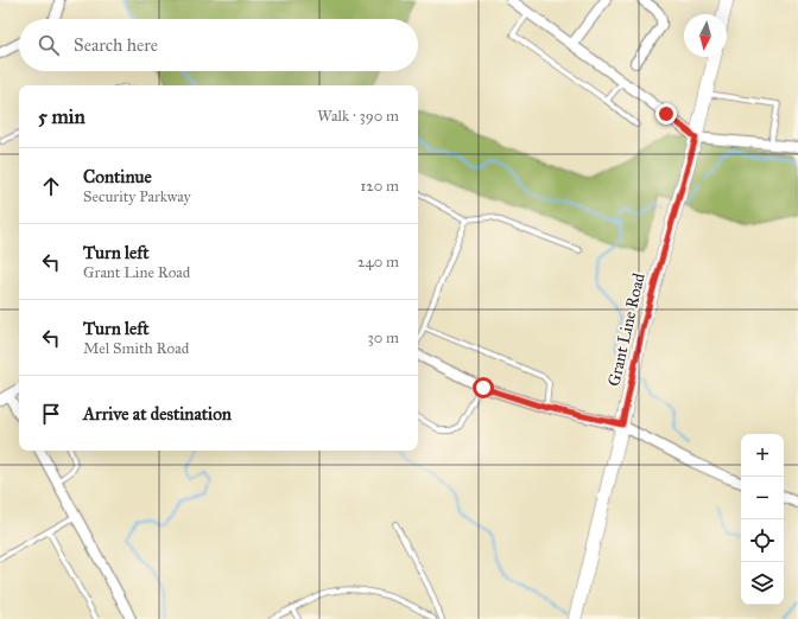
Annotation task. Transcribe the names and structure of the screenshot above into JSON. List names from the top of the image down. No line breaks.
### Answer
{"streets":{"main road":["Grant Line Road"]},"north":"bottom","page":{"search":"Search here","heading":["5 min","Walk · 390 m"],"list":[["Continue","Security Parkway","120 m"],["Turn left","Grant Line Road","240 m"],["Turn left","Mel Smith Road","30 m"],"Arrive at destination"],"map_buttons":["+","−"]}}
